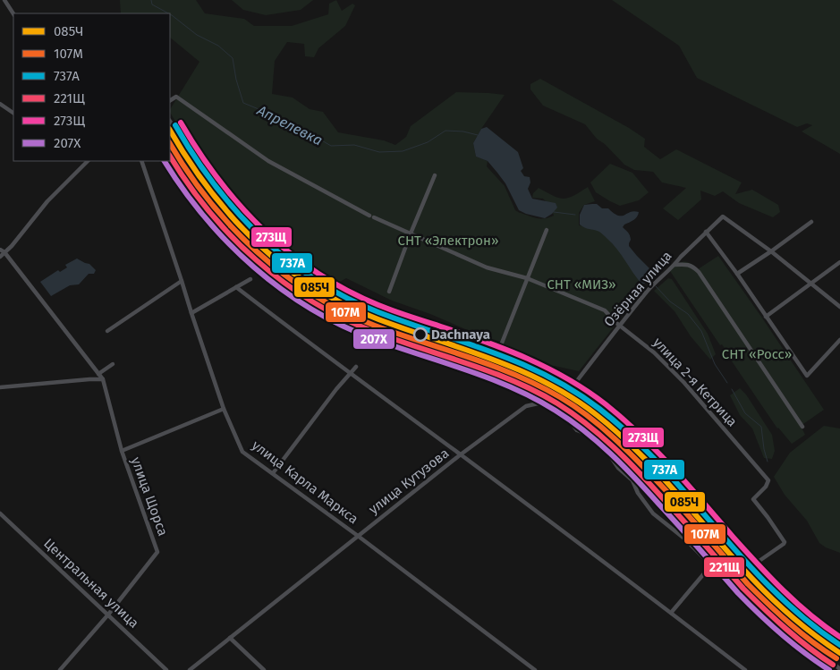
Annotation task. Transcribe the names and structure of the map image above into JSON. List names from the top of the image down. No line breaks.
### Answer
{"streets":{"street":["Озёрная улица","улица 2-я Кетрица","улица Кутузова","улица Карла Маркса","улица Щорса","Центральная улица"]},"crossings":[["Озёрная улица","улица 2-я Кетрица"],["улица Кутузова","улица Карла Маркса"],["улица Щорса","Центральная улица"]],"water":["Апрелевка"],"parks":["СНТ «Электрон»","СНТ «МИЗ»","СНТ «Росс»"],"places":["Dachnaya"],"lines":["transit line 273Щ","transit line 737А","transit line 085Ч","transit line 107М","transit line 221Щ","transit line 207Х"],"legend":["085Ч","107М","737А","221Щ","273Щ","207Х"]}
